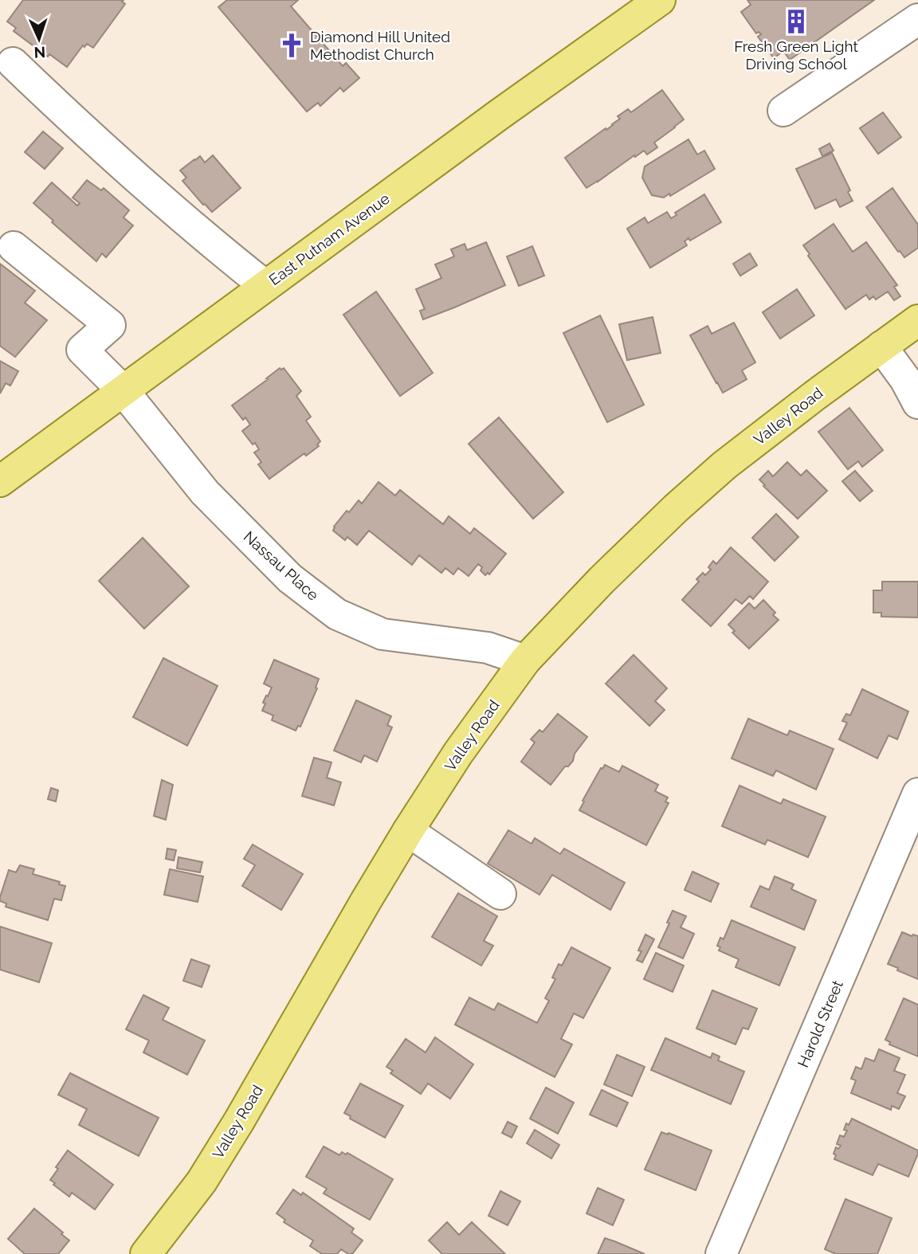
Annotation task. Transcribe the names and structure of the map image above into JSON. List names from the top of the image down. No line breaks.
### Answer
{"streets":{"main road":["East Putnam Avenue","Valley Road"],"street":["Nassau Place","Harold Street"]},"crossings":[["East Putnam Avenue","Nassau Place"],["Valley Road","Nassau Place"]],"places":{"building":["Fresh Green Light Driving School"],"church":["Diamond Hill United Methodist Church"]},"north":"bottom"}
